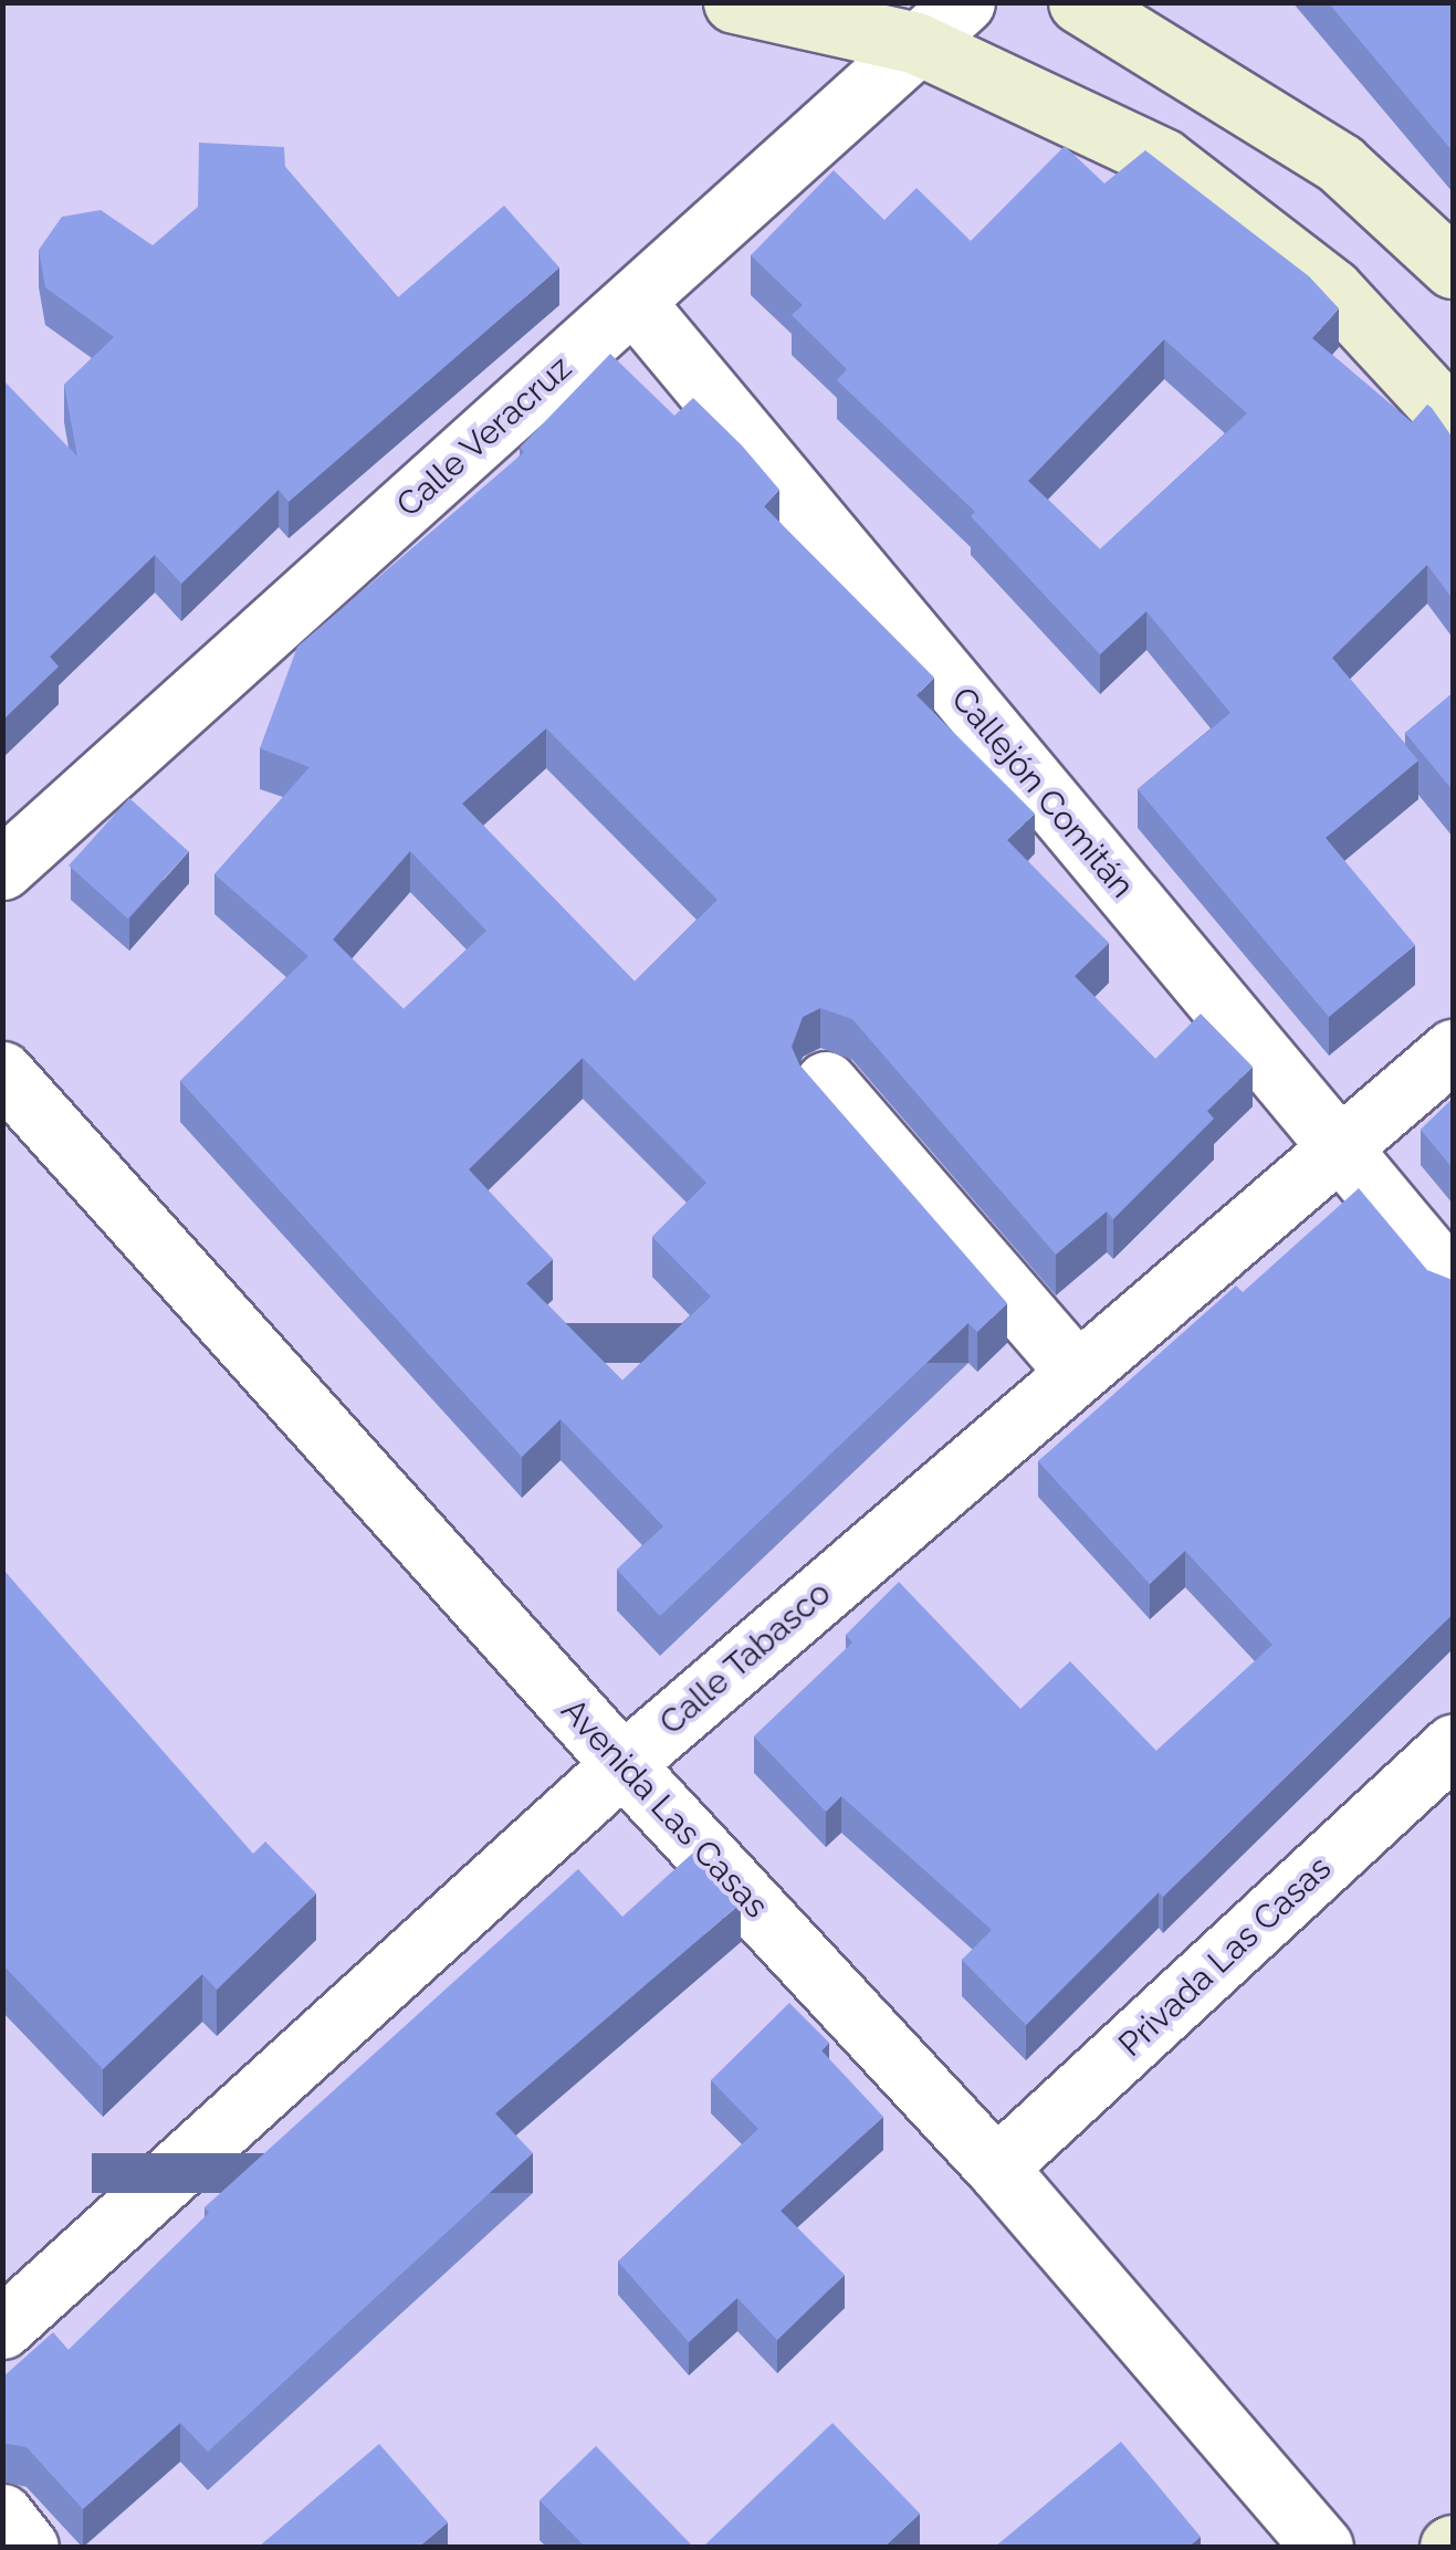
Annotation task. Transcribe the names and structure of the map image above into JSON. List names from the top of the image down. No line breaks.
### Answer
{"streets":{"street":["Calle Veracruz","Callejón Comitán","Calle Tabasco","Avenida Las Casas","Privada Las Casas"]},"crossings":[["Calle Veracruz","Callejón Comitán"],["Callejón Comitán","Calle Tabasco"],["Calle Tabasco","Avenida Las Casas"],["Avenida Las Casas","Privada Las Casas"]]}
